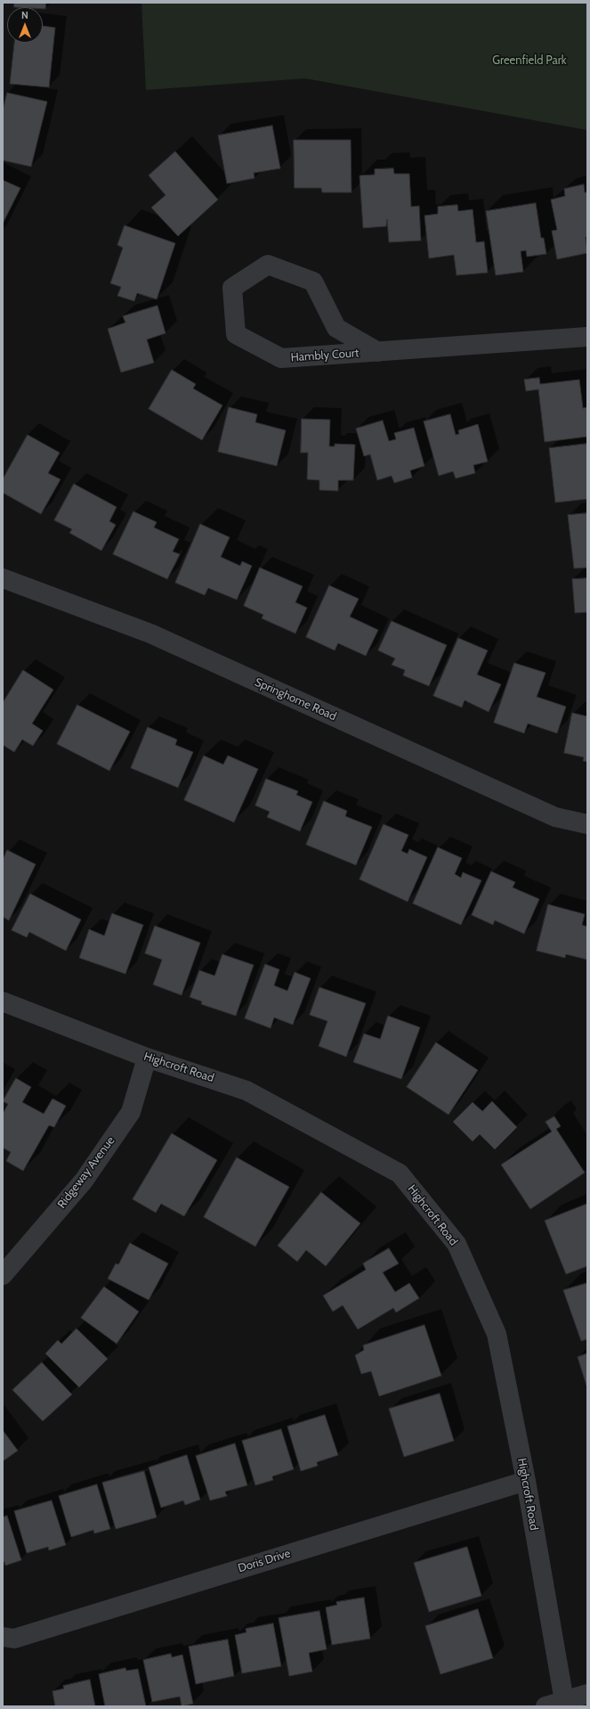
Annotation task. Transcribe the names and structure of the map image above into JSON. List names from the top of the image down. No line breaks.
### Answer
{"streets":{"street":["Hambly Court","Springhome Road","Highcroft Road","Ridgeway Avenue","Doris Drive"]},"crossings":[["Highcroft Road","Ridgeway Avenue"],["Highcroft Road","Doris Drive"]],"parks":["Greenfield Park"],"north":"top"}
